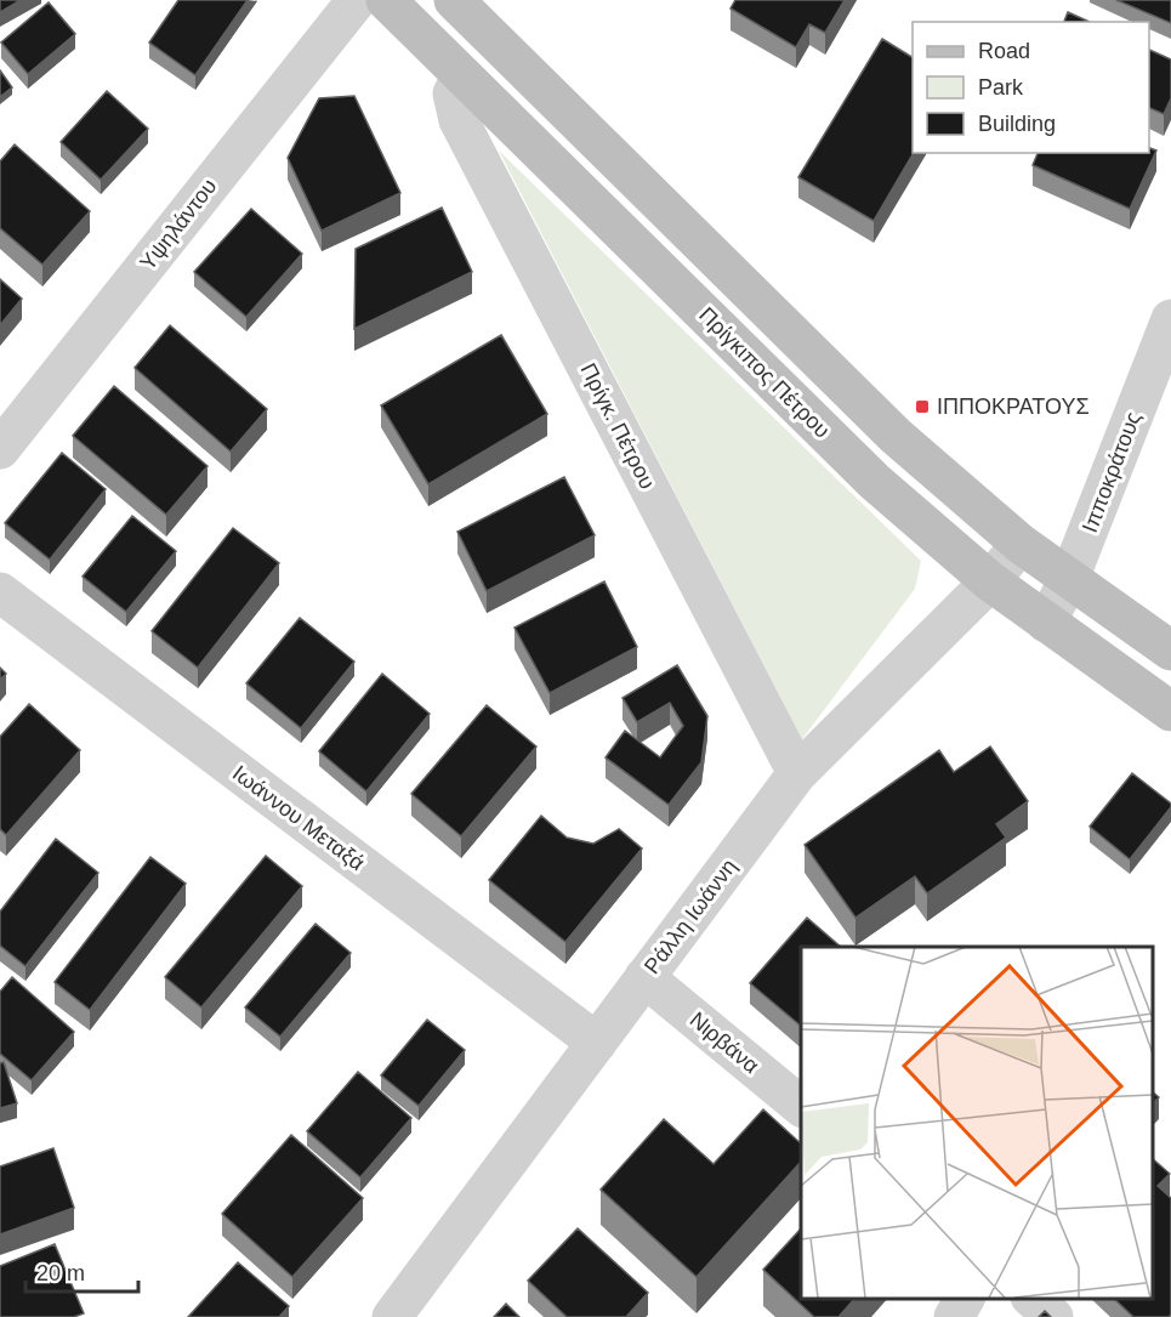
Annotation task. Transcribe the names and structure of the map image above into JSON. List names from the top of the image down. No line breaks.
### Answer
{"streets":{"main road":["Πρίγκιπος Πέτρου"],"street":["Υψηλάντου","Πρίγκ. Πέτρου","Ιπποκράτους","Ιωάννου Μεταξά","Ράλλη Ιωάννη","Νιρβάνα"]},"crossings":[["Πρίγκιπος Πέτρου","Πρίγκ. Πέτρου"],["Πρίγκιπος Πέτρου","Ιπποκράτους"],["Πρίγκιπος Πέτρου","Ράλλη Ιωάννη"],["Πρίγκ. Πέτρου","Ράλλη Ιωάννη"],["Ιωάννου Μεταξά","Ράλλη Ιωάννη"],["Ράλλη Ιωάννη","Νιρβάνα"]],"places":{"transit":["ΙΠΠΟΚΡΑΤΟΥΣ"]},"legend":["Road","Park","Building"],"scale_bar":"20 m"}
